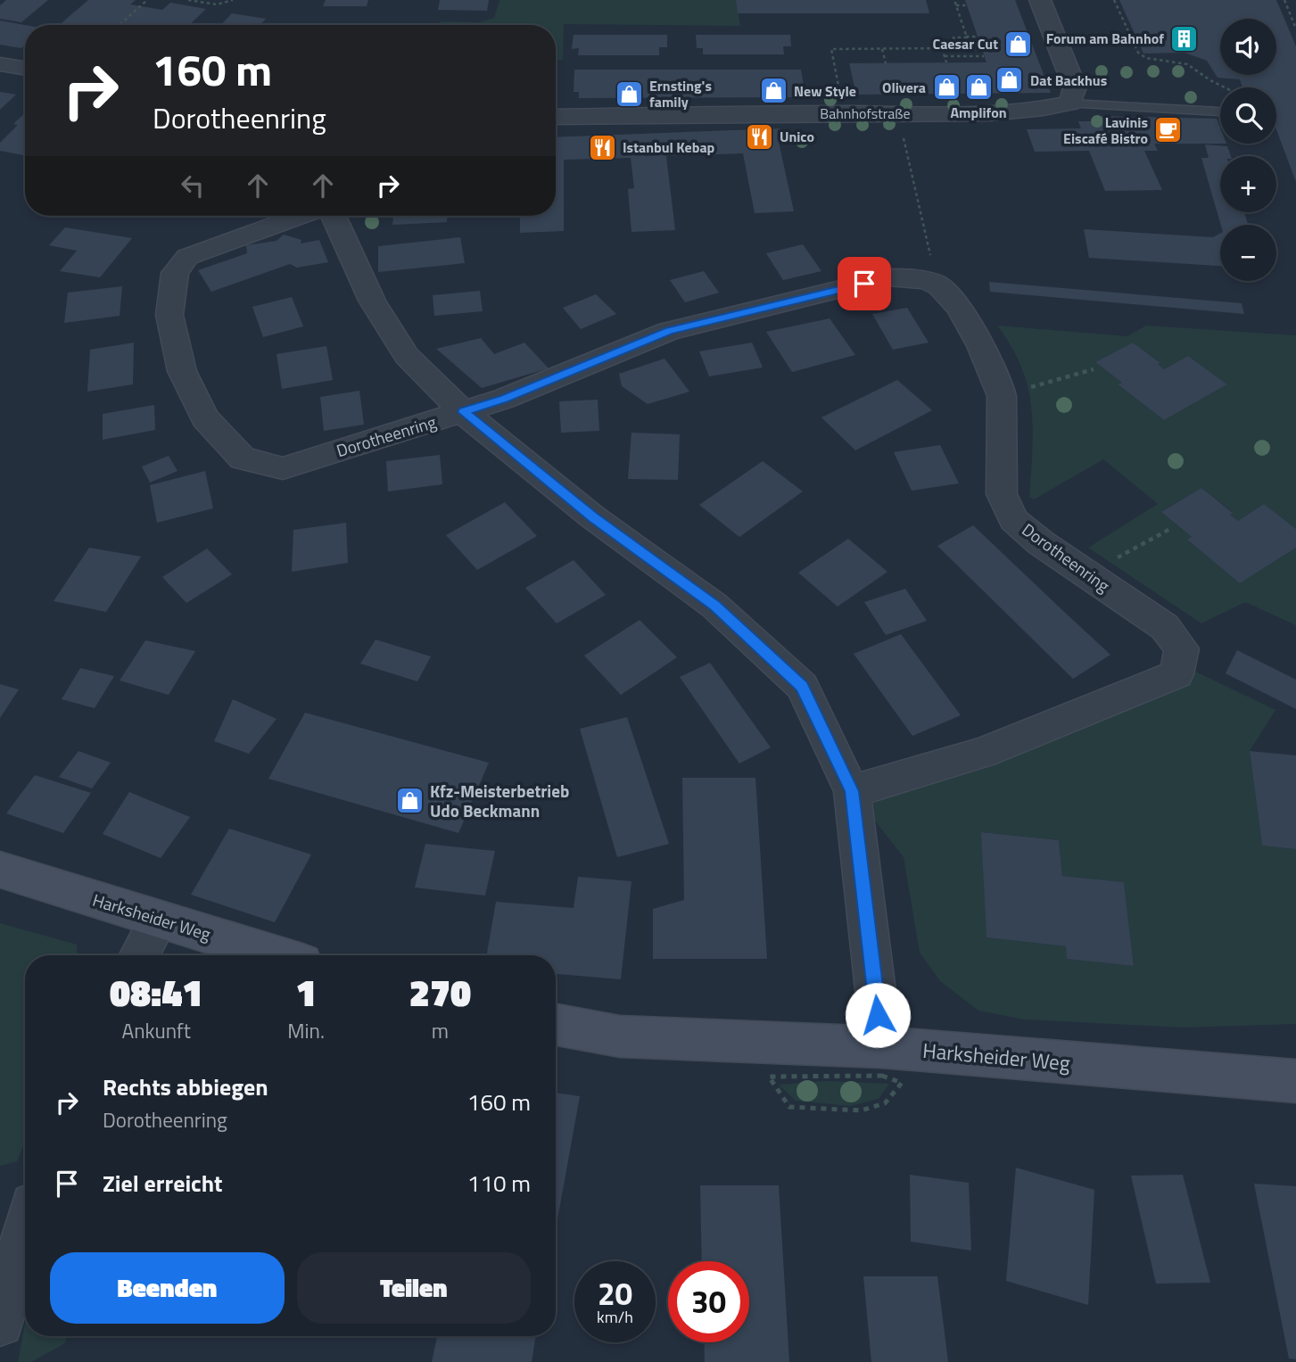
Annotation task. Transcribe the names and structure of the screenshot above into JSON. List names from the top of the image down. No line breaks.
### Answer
{"streets":{"main road":["Harksheider Weg"],"street":["Bahnhofstraße","Dorotheenring"]},"places":{"building":["Forum am Bahnhof"],"shop":["Caesar Cut","Dat Backhus","Amplifon","Olivera","New Style","Ernsting's family","Kfz-Meisterbetrieb Udo Beckmann"],"cafe":["Lavinis Eiscafé Bistro"],"restaurant":["Unico","Istanbul Kebap"]},"page":{"map_buttons":["+","−"],"turn":["160 m","Dorotheenring"],"eta":["08:41","Ankunft","1","Min.","270","m"],"list":[{"name":"Rechts abbiegen","note":"Dorotheenring","value":"160 m"},{"name":"Ziel erreicht","value":"110 m"}],"buttons":["Beenden","Teilen"],"speed":"20 km/h","limit":"30"}}
